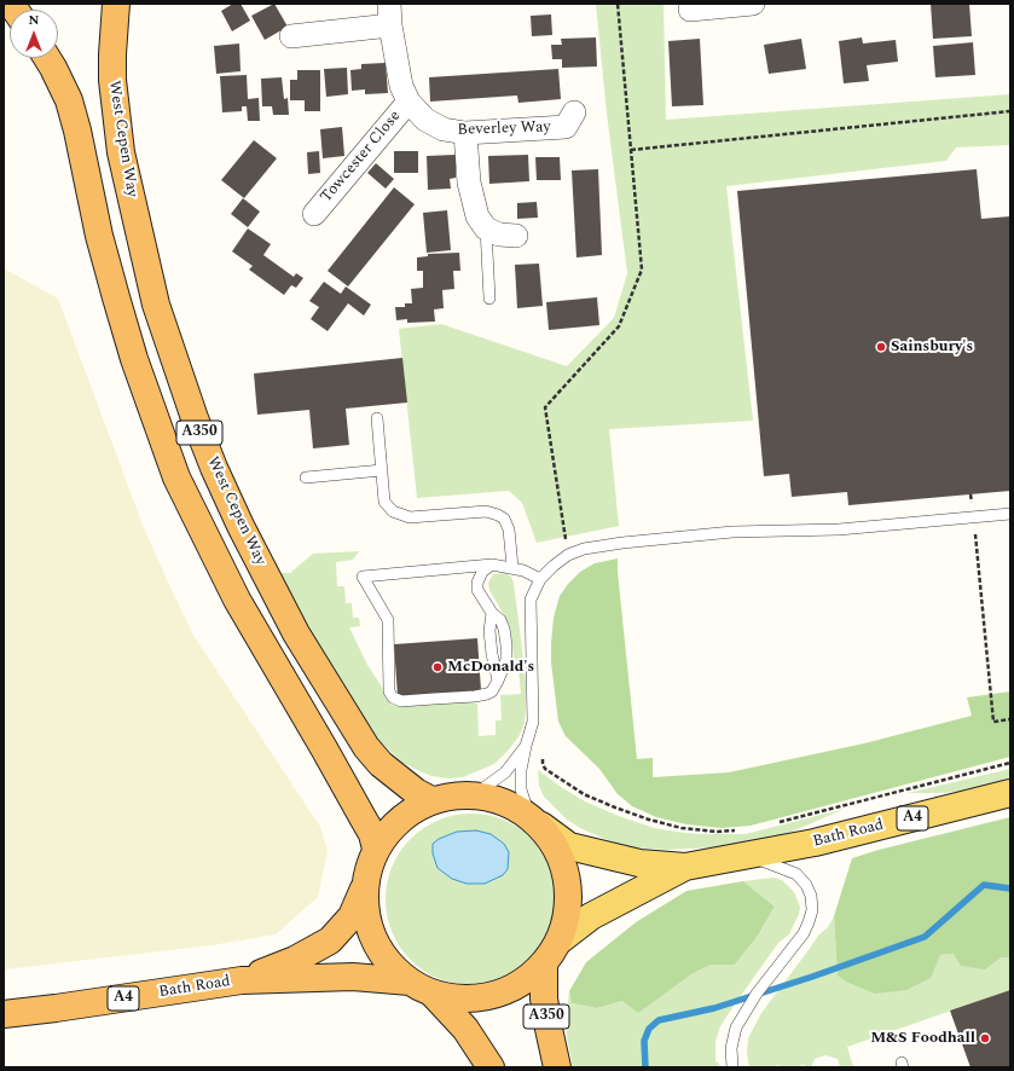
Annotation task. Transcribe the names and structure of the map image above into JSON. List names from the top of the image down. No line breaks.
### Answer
{"streets":{"highway":["West Cepen Way","A350","A4","Bath Road"],"street":["Beverley Way","Towcester Close"]},"crossings":[["Beverley Way","Towcester Close"],["A350","Bath Road"]],"places":["Sainsbury's","McDonald's","M&S Foodhall"],"north":"top"}
